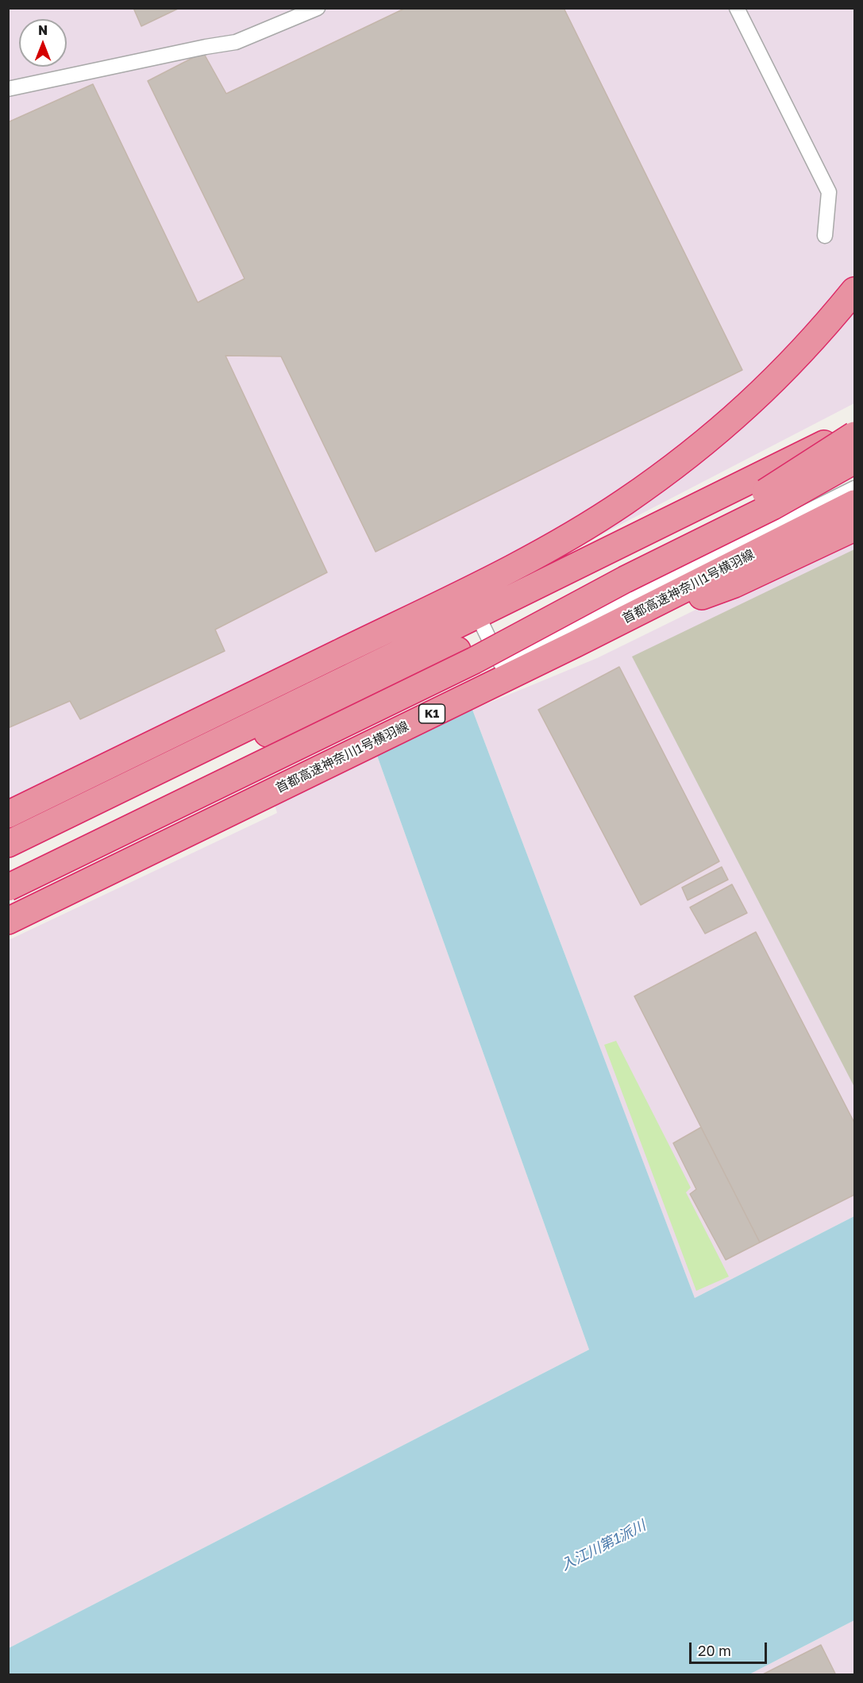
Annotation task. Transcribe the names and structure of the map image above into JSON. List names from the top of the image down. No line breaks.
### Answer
{"streets":{"highway":["首都高速神奈川1号横羽線","K1"]},"water":["入江川第1派川"],"scale_bar":"20 m","north":"top"}
